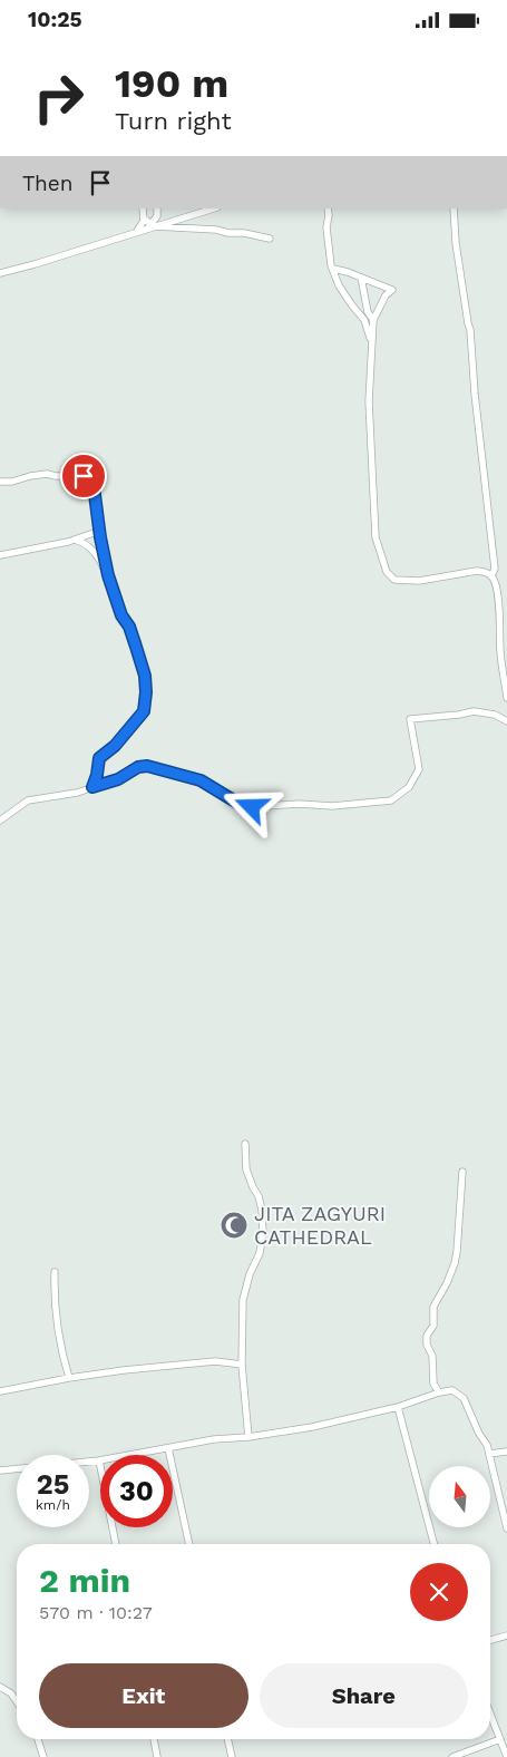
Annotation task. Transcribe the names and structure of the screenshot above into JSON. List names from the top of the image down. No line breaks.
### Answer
{"places":{"mosque":["JITA ZAGYURI CATHEDRAL"]},"north":"top","page":{"status":"10:25","turn":["190 m","Turn right"],"then":"Then","speed":"25 km/h","limit":"30","heading":["2 min","570 m · 10:27"],"buttons":["Exit","Share"]}}
